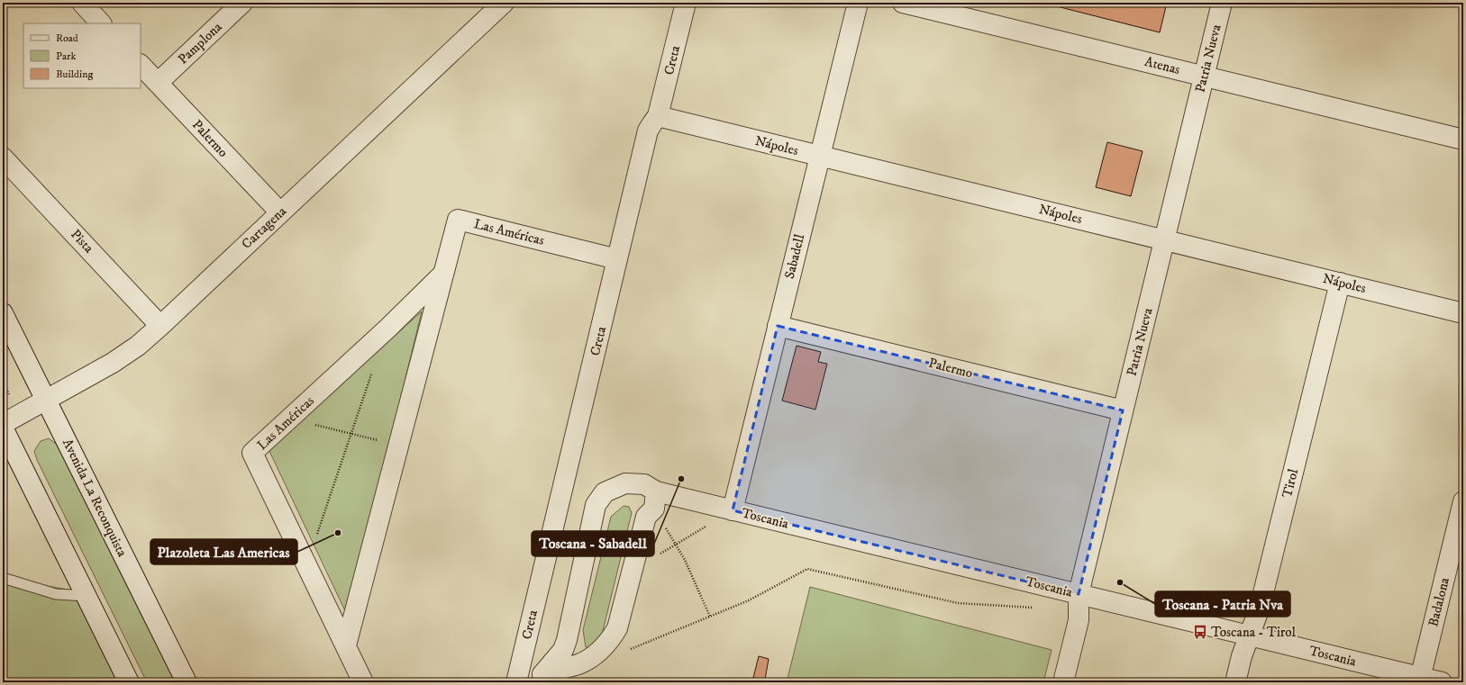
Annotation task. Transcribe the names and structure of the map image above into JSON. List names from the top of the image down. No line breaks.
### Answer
{"streets":{"street":["Pamplona","Patria Nueva","Creta","Atenas","Palermo","Nápoles","Cartagena","Las Américas","Pista","Sabadell","Tirol","Avenida La Reconquista","Toscania","Badalona"]},"crossings":[["Pamplona","Palermo"],["Patria Nueva","Atenas"],["Patria Nueva","Palermo"],["Patria Nueva","Nápoles"],["Patria Nueva","Toscania"],["Creta","Nápoles"],["Creta","Las Américas"],["Palermo","Cartagena"],["Palermo","Sabadell"],["Nápoles","Sabadell"],["Nápoles","Tirol"],["Cartagena","Pista"],["Cartagena","Avenida La Reconquista"],["Sabadell","Toscania"],["Tirol","Toscania"],["Toscania","Badalona"]],"places":{"other":["Toscana - Sabadell","Plazoleta Las Americas","Toscana - Patria Nva"],"bus stop":["Toscana - Tirol"]},"legend":["Road","Park","Building"]}
